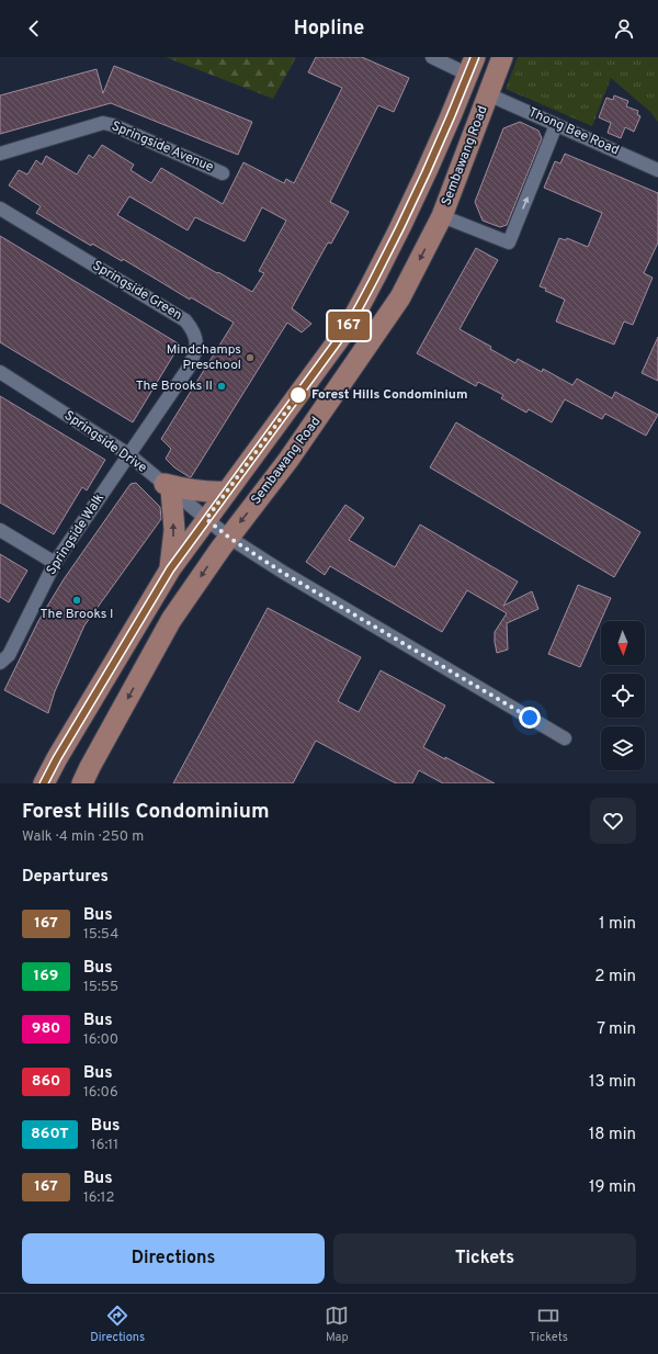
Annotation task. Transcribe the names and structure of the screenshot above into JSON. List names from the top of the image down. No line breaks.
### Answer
{"streets":{"main road":["Sembawang Road"],"street":["Thong Bee Road","Springside Avenue","Springside Green","Springside Drive","Springside Walk"]},"crossings":[["Thong Bee Road","Sembawang Road"],["Sembawang Road","Springside Drive"],["Springside Green","Springside Drive"],["Springside Green","Springside Walk"],["Springside Drive","Springside Walk"]],"places":["Mindchamps Preschool","The Brooks II","Forest Hills Condominium","The Brooks I"],"lines":["bus line 167"],"north":"bottom","page":{"header":"Hopline","on_map":"167","heading":[["Forest Hills Condominium","Walk · 4 min · 250 m"],"Departures"],"list":[{"mark":"167","name":"Bus","note":"15:54","value":"1 min"},{"mark":"169","name":"Bus","note":"15:55","value":"2 min"},{"mark":"980","name":"Bus","note":"16:00","value":"7 min"},{"mark":"860","name":"Bus","note":"16:06","value":"13 min"},{"mark":"860T","name":"Bus","note":"16:11","value":"18 min"},{"mark":"167","name":"Bus","note":"16:12","value":"19 min"}],"buttons":["Directions","Tickets"],"tabs":["Directions","Map","Tickets"]}}
